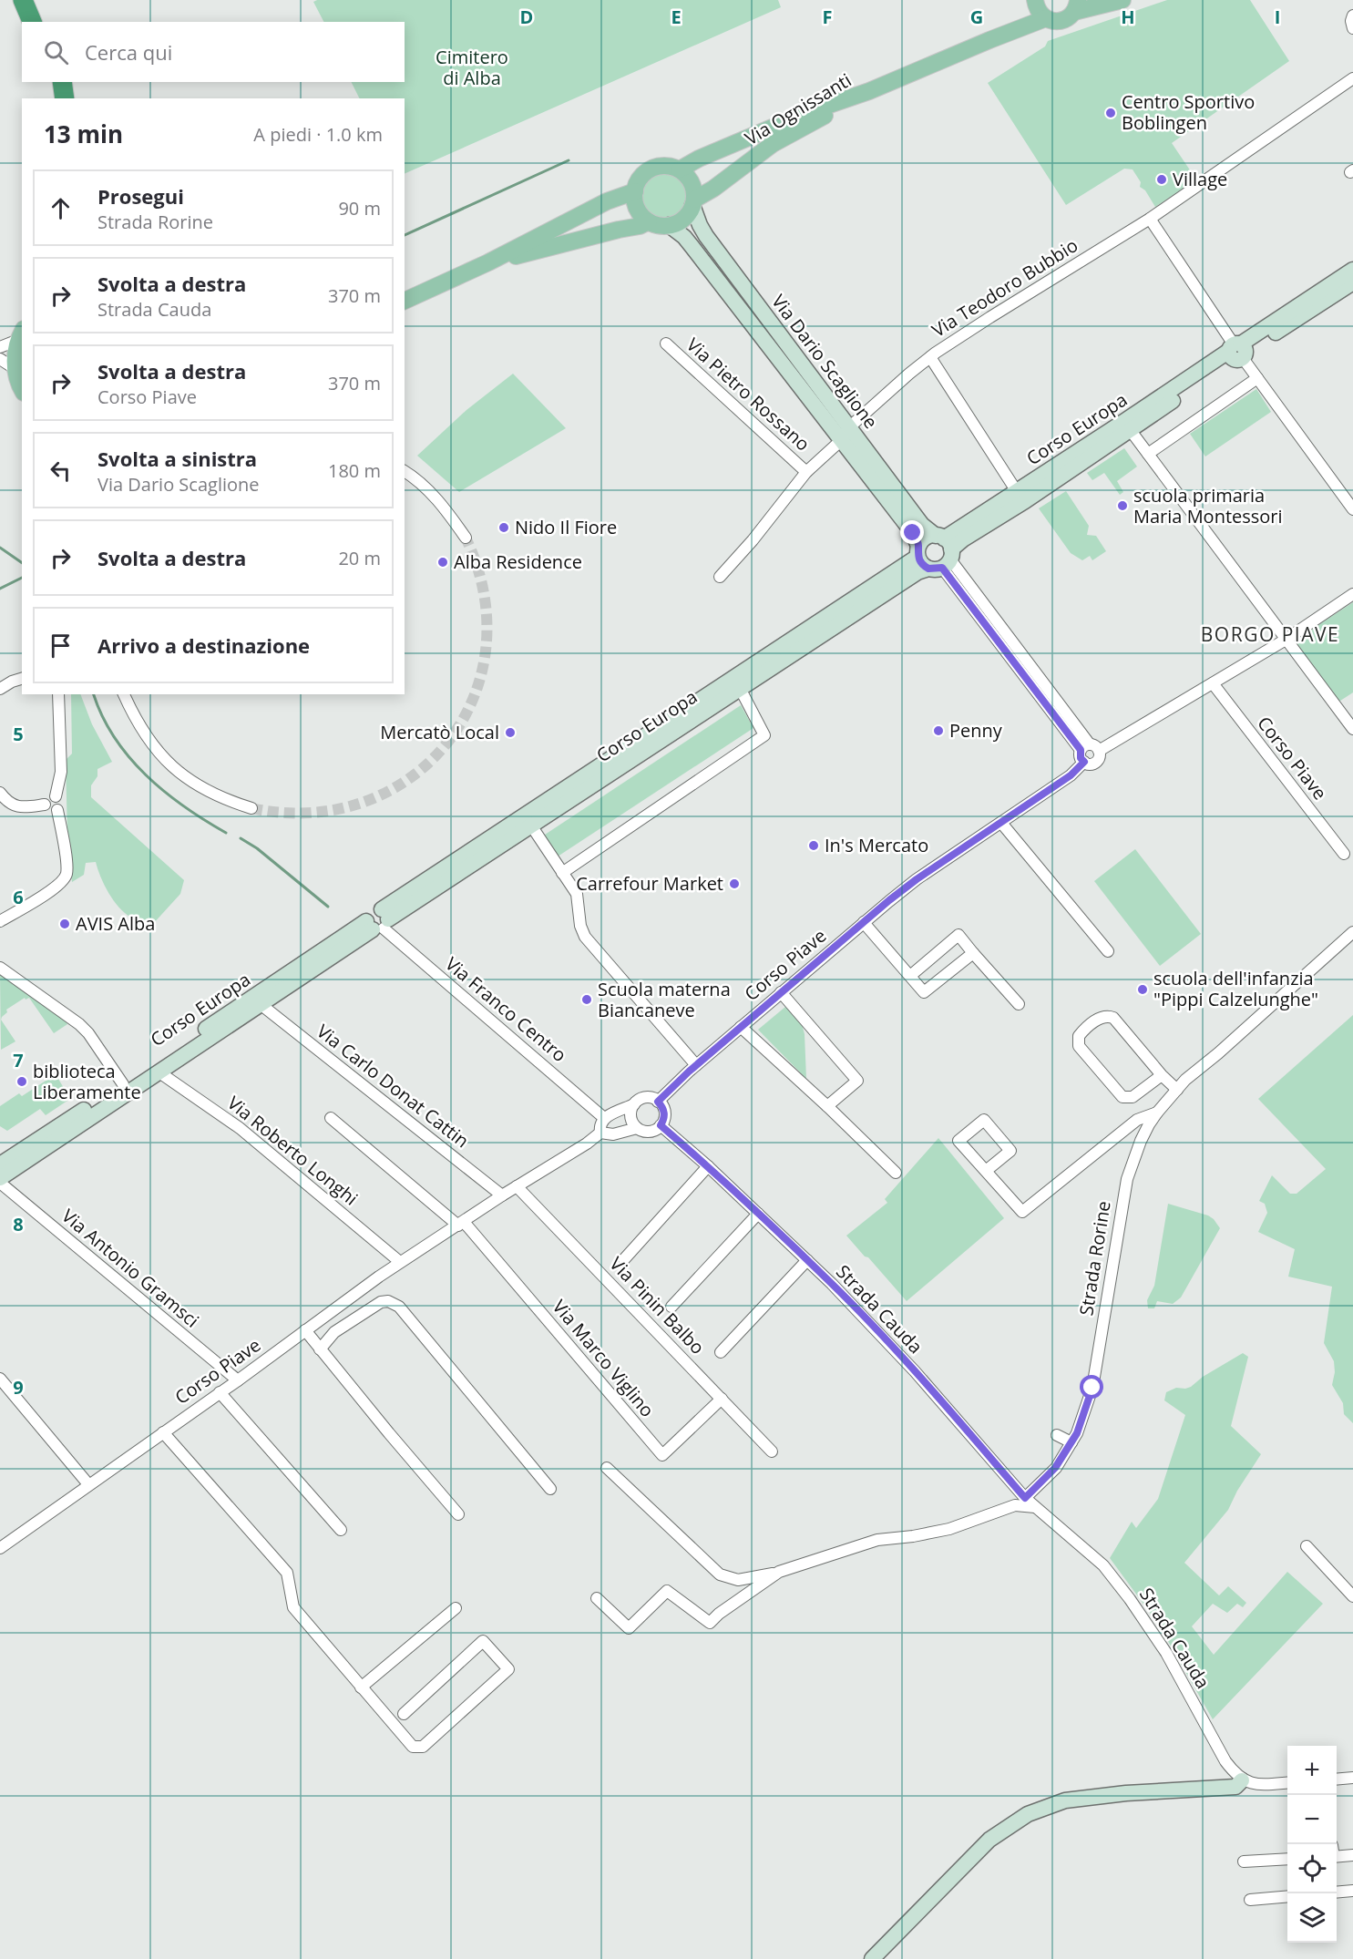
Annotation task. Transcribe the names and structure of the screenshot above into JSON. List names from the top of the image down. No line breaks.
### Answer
{"streets":{"main road":["Via Ognissanti","Via Dario Scaglione","Corso Europa"],"street":["Via Teodoro Bubbio","Via Pietro Rossano","Corso Piave","Via Franco Centro","Via Carlo Donat Cattin","Via Roberto Longhi","Strada Rorine","Via Antonio Gramsci","Via Pinin Balbo","Strada Cauda","Via Marco Viglino"]},"crossings":[["Via Ognissanti","Via Dario Scaglione"],["Via Teodoro Bubbio","Via Dario Scaglione"],["Via Teodoro Bubbio","Via Pietro Rossano"],["Via Dario Scaglione","Corso Europa"],["Via Dario Scaglione","Corso Piave"],["Corso Europa","Via Franco Centro"],["Corso Europa","Via Carlo Donat Cattin"],["Corso Europa","Via Roberto Longhi"],["Corso Piave","Via Carlo Donat Cattin"],["Corso Piave","Via Roberto Longhi"],["Corso Piave","Via Antonio Gramsci"],["Corso Piave","Via Pinin Balbo"],["Corso Piave","Strada Cauda"],["Corso Piave","Via Marco Viglino"],["Strada Rorine","Strada Cauda"],["Via Pinin Balbo","Via Marco Viglino"]],"districts":["BORGO PIAVE"],"parks":["Cimitero di Alba"],"places":["Centro Sportivo Boblingen","Village","scuola primaria Maria Montessori","Nido Il Fiore","Alba Residence","Penny","Mercatò Local","In's Mercato","Carrefour Market","AVIS Alba","scuola dell'infanzia \"Pippi Calzelunghe\"","Scuola materna Biancaneve","biblioteca Liberamente"],"page":{"search":"Cerca qui","heading":["13 min","A piedi · 1.0 km"],"list":[["Prosegui","Strada Rorine","90 m"],["Svolta a destra","Strada Cauda","370 m"],["Svolta a destra","Corso Piave","370 m"],["Svolta a sinistra","Via Dario Scaglione","180 m"],["Svolta a destra","20 m"],"Arrivo a destinazione"],"map_buttons":["+","−"]},"grid":{"columns":["D","E","F","G","H","I"],"rows":["5","6","7","8","9"]}}
